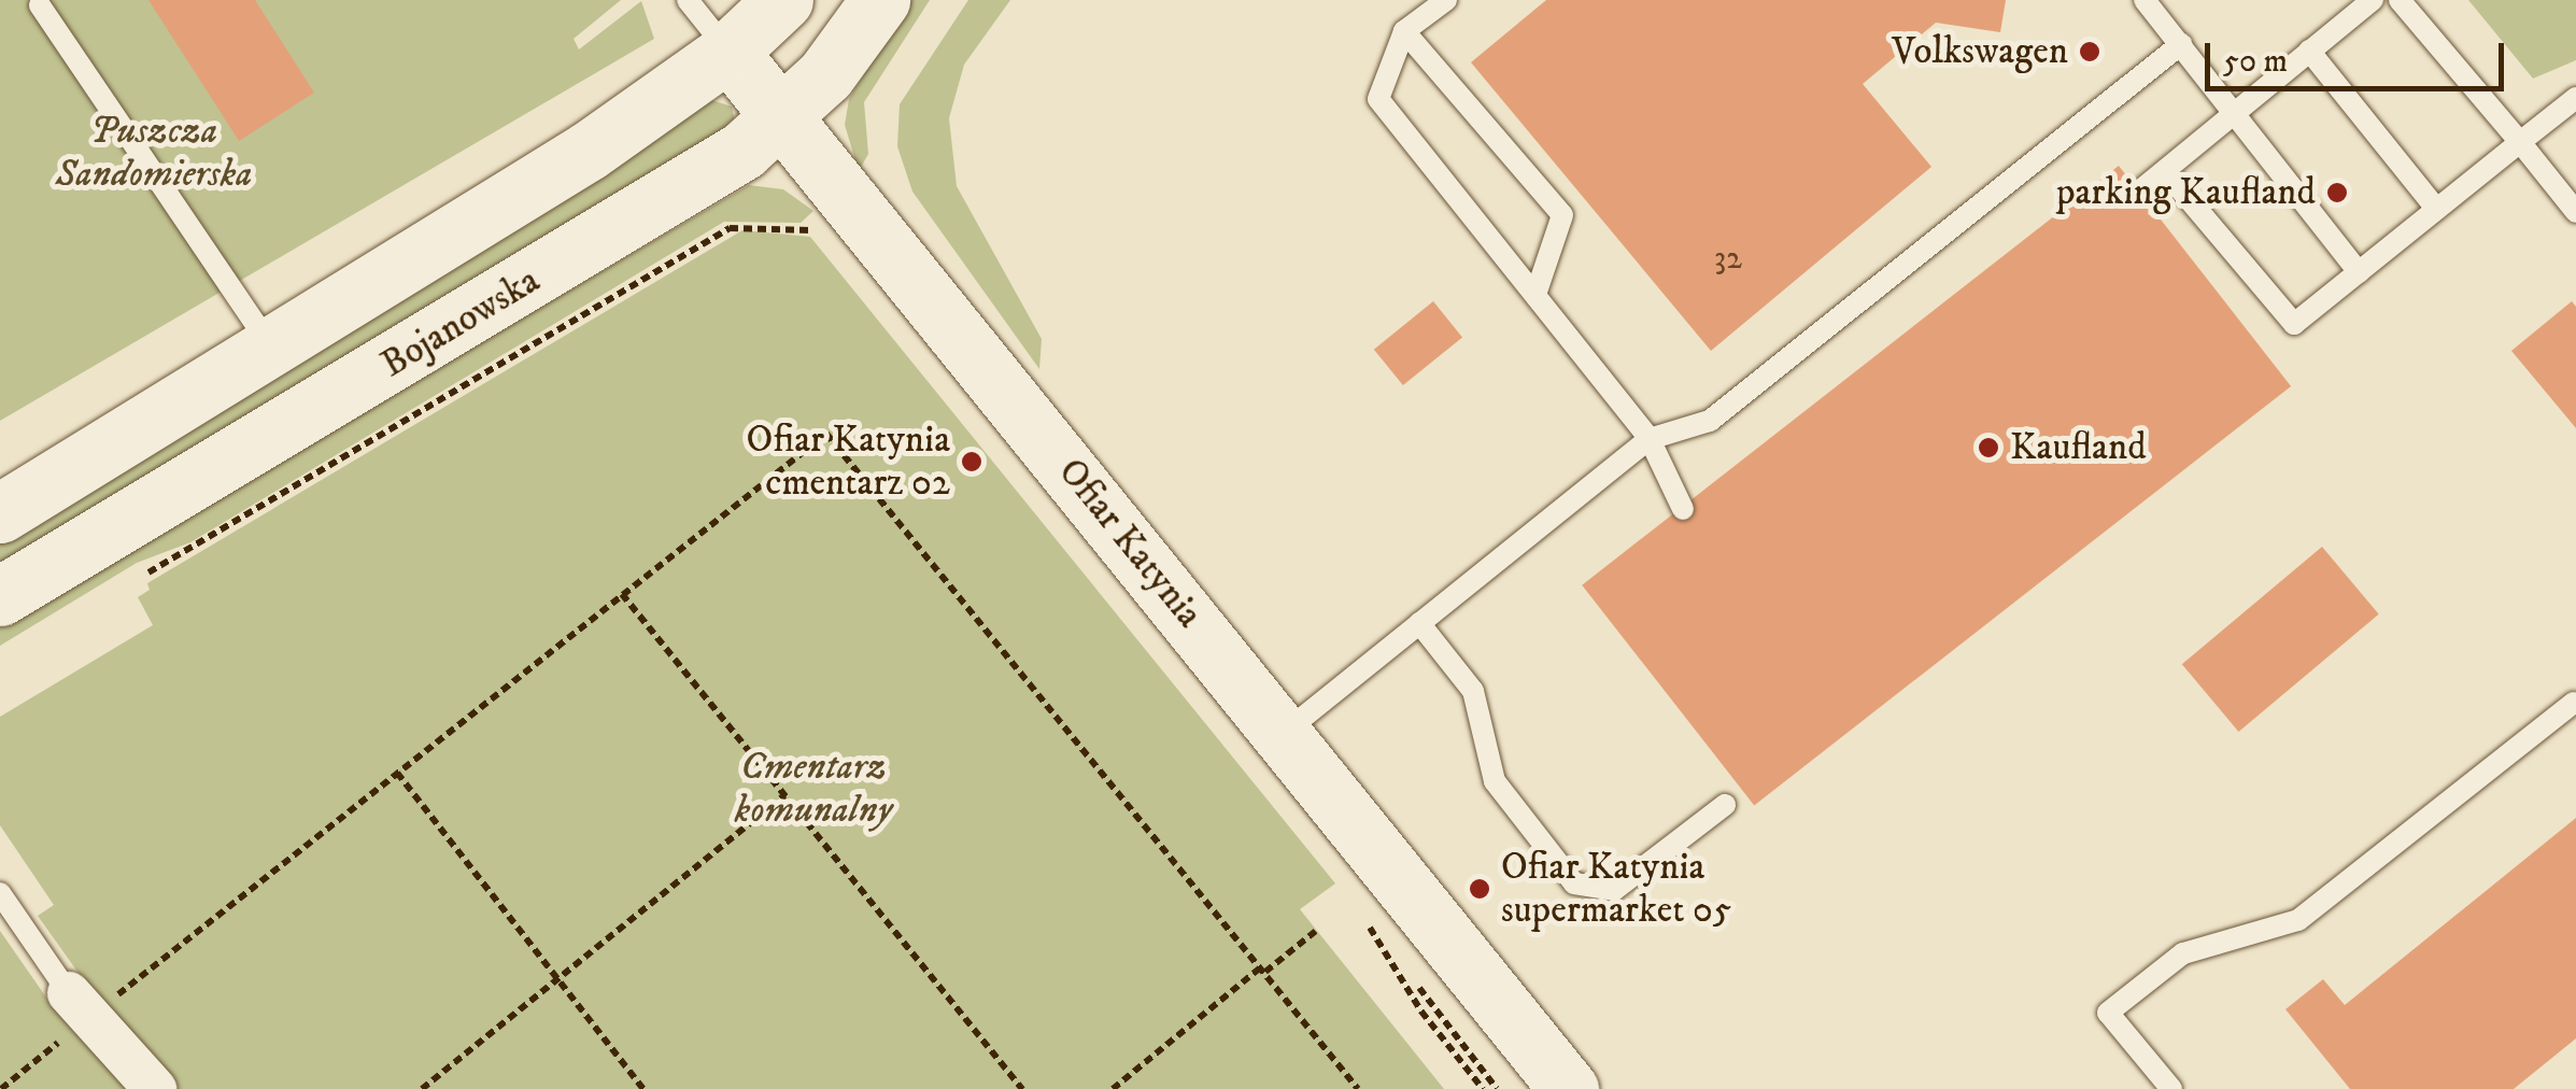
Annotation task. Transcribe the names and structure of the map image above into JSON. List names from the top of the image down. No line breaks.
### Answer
{"streets":{"main road":["Bojanowska","Ofiar Katynia"]},"crossings":[["Bojanowska","Ofiar Katynia"]],"parks":["Puszcza Sandomierska","Cmentarz komunalny"],"places":["Volkswagen","parking Kaufland","Kaufland","Ofiar Katynia cmentarz 02","Ofiar Katynia supermarket 05"],"house_numbers":["32"],"scale_bar":"50 m"}
